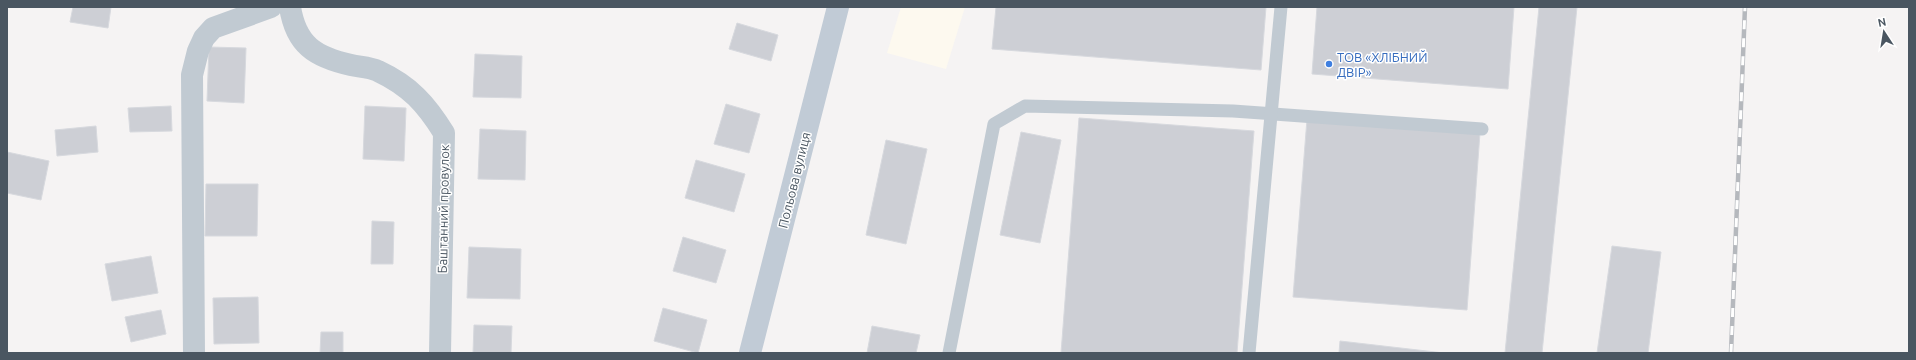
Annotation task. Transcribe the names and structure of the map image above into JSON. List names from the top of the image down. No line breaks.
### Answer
{"streets":{"main road":["Польова вулиця"],"street":["Баштанний провулок"]},"places":["ТОВ «ХЛІБНИЙ ДВІР»"],"north":"top"}
